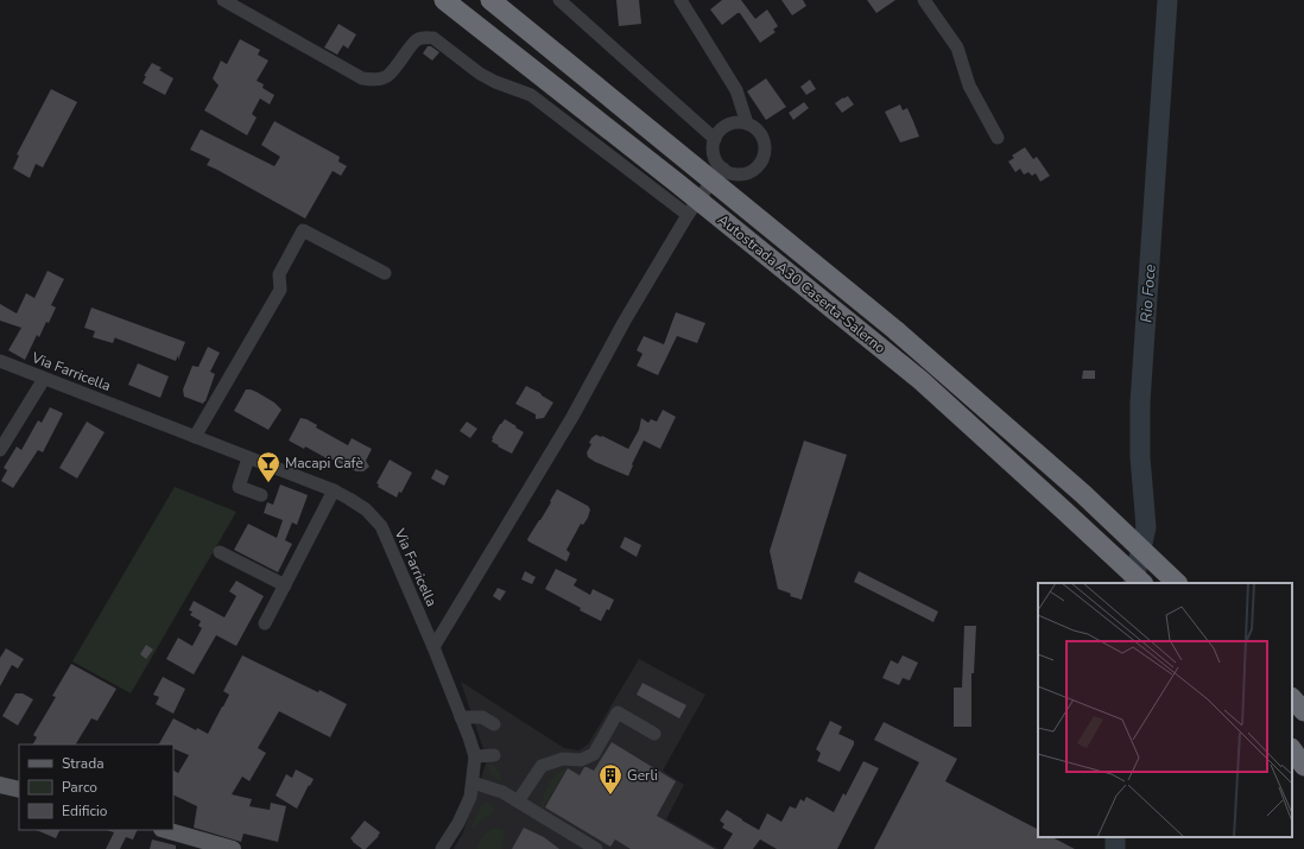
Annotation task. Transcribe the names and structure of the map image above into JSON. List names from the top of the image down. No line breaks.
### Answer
{"streets":{"highway":["Autostrada A30 Caserta-Salerno"],"street":["Via Farricella"]},"water":["Rio Foce"],"places":{"bar":["Macapi Cafè"],"building":["Gerli"]},"legend":["Strada","Parco","Edificio"]}
